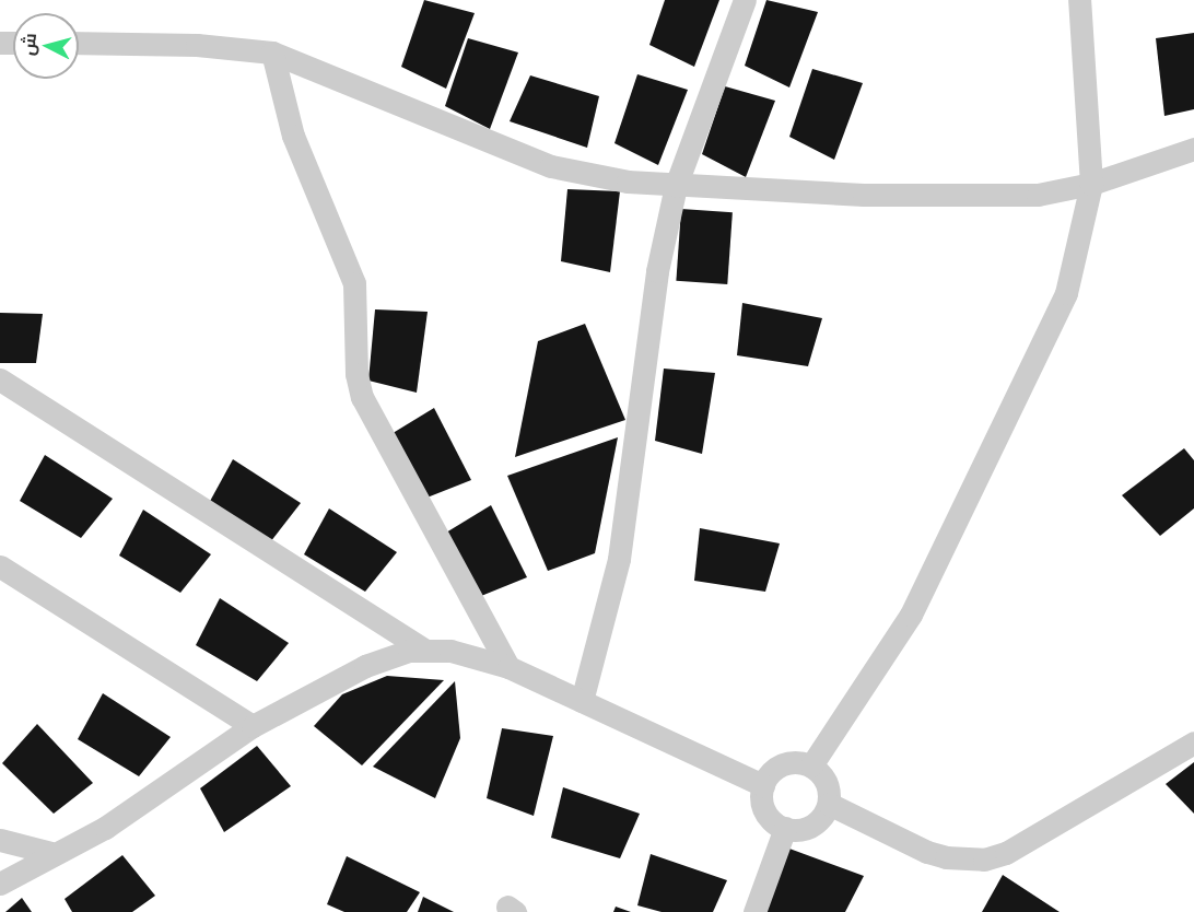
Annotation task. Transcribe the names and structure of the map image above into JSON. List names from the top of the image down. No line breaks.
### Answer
{"north":"left"}
